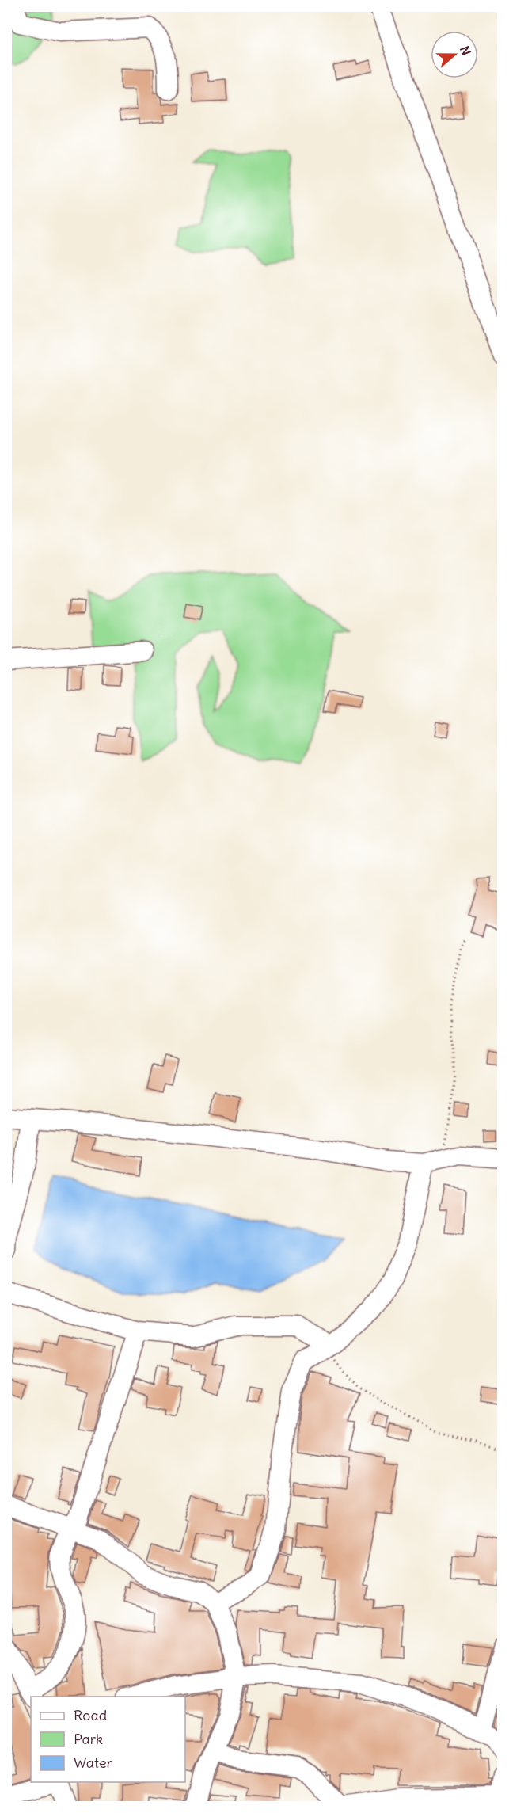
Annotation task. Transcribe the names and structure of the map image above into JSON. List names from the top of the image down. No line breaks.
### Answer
{"legend":["Road","Park","Water"],"north":"right"}
